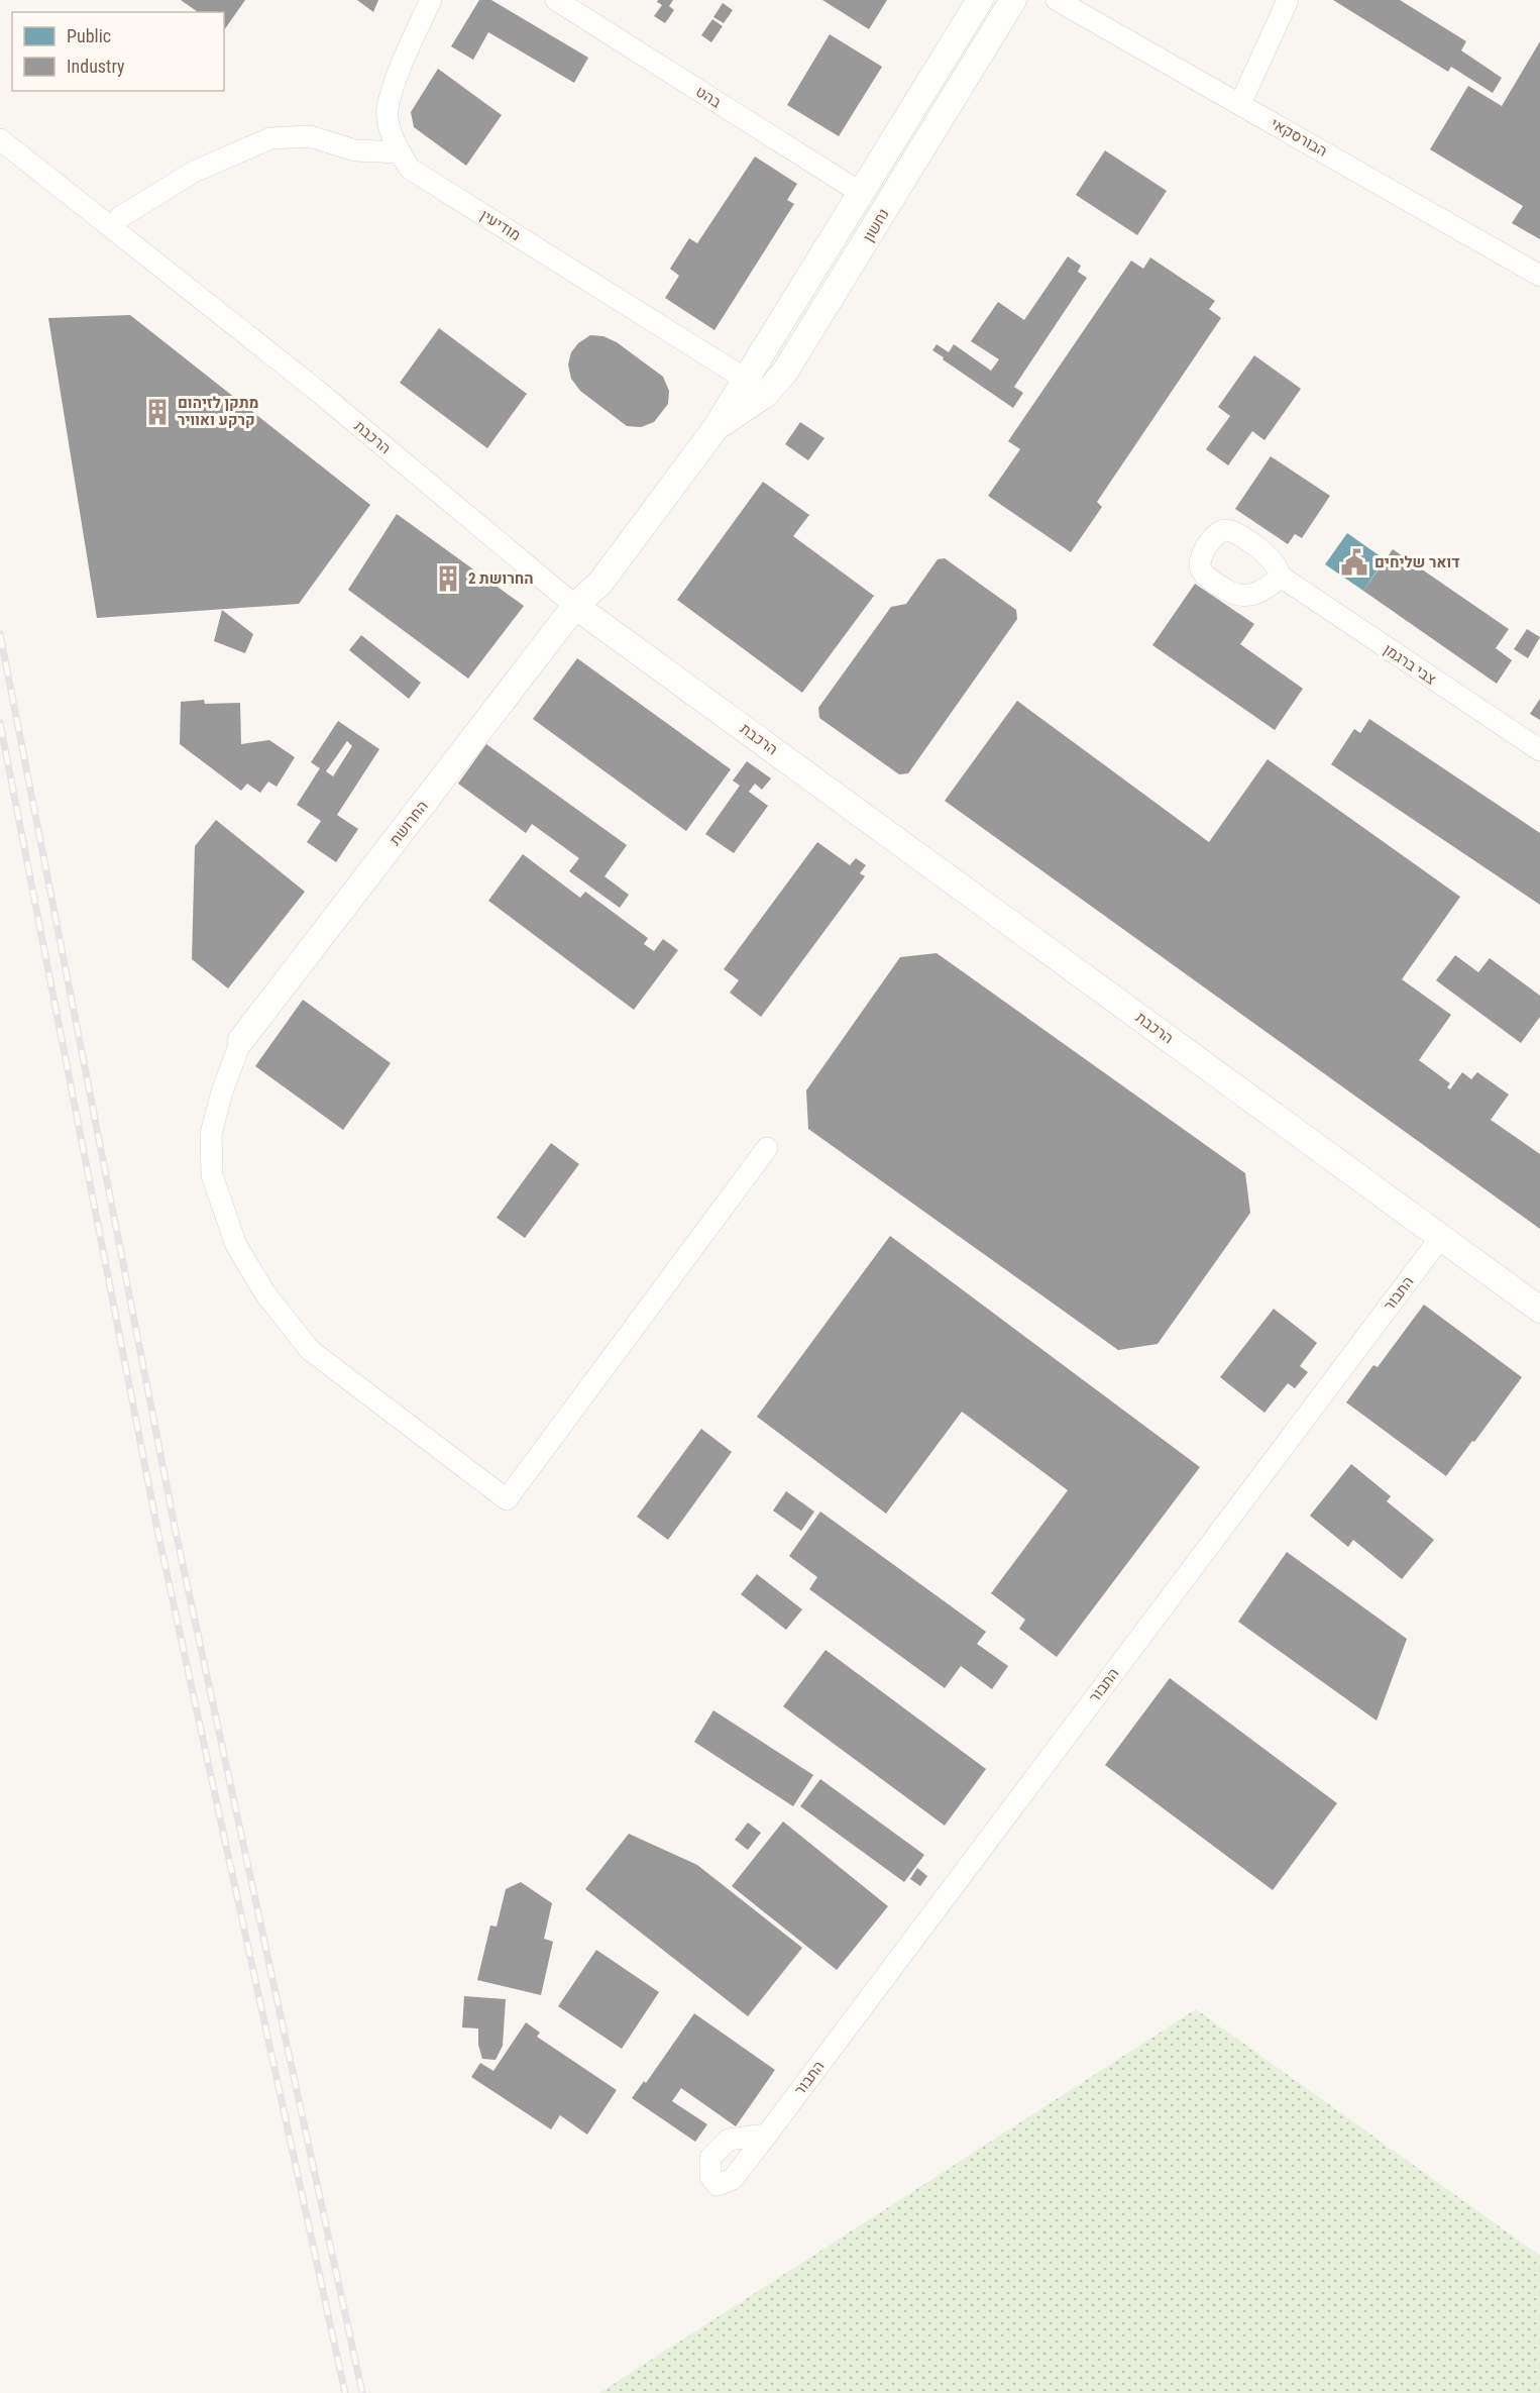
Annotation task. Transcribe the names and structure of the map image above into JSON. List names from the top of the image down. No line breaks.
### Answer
{"streets":{"street":["בהט","הבורסקאי","מודיעין","נחשון","הרכבת","צבי ברגמן","החרושת","התבור"]},"crossings":[["בהט","נחשון"],["מודיעין","נחשון"],["נחשון","הרכבת"],["נחשון","החרושת"],["הרכבת","החרושת"],["הרכבת","התבור"]],"places":{"building":["מתקן לזיהום קרקע ואוויר","החרושת 2"],"public building":["דואר שליחים"]},"legend":["Public","Industry"]}
